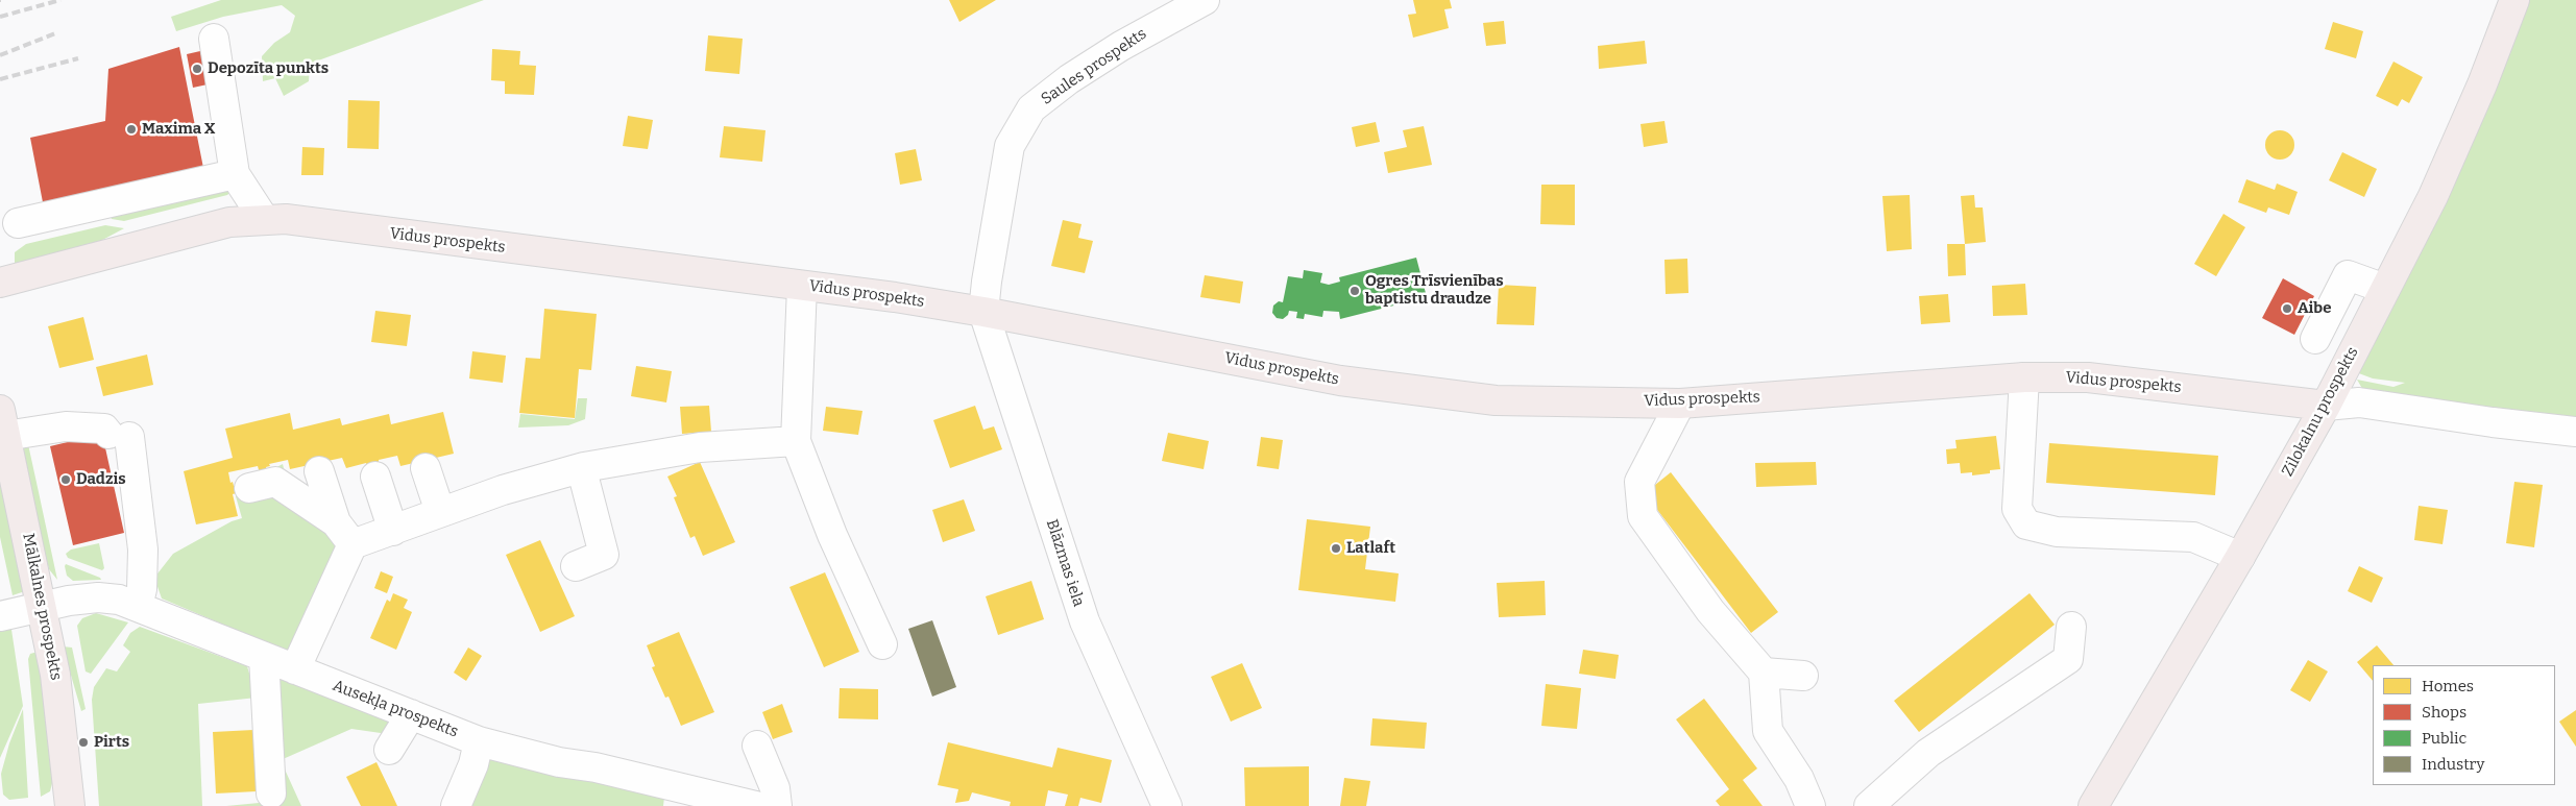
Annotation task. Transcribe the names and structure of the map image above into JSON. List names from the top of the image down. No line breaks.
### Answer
{"streets":{"main road":["Vidus prospekts","Zilokalnu prospekts","Mālkalnes prospekts"],"street":["Saules prospekts","Blāzmas iela","Ausekļa prospekts"]},"crossings":[["Saules prospekts","Vidus prospekts"],["Saules prospekts","Blāzmas iela"],["Vidus prospekts","Zilokalnu prospekts"],["Vidus prospekts","Blāzmas iela"],["Mālkalnes prospekts","Ausekļa prospekts"]],"places":["Depozīta punkts","Maxima X","Ogres Trīsvienības baptistu draudze","Aibe","Dadzis","Latlaft","Pirts"],"legend":["Homes","Shops","Public","Industry"]}
